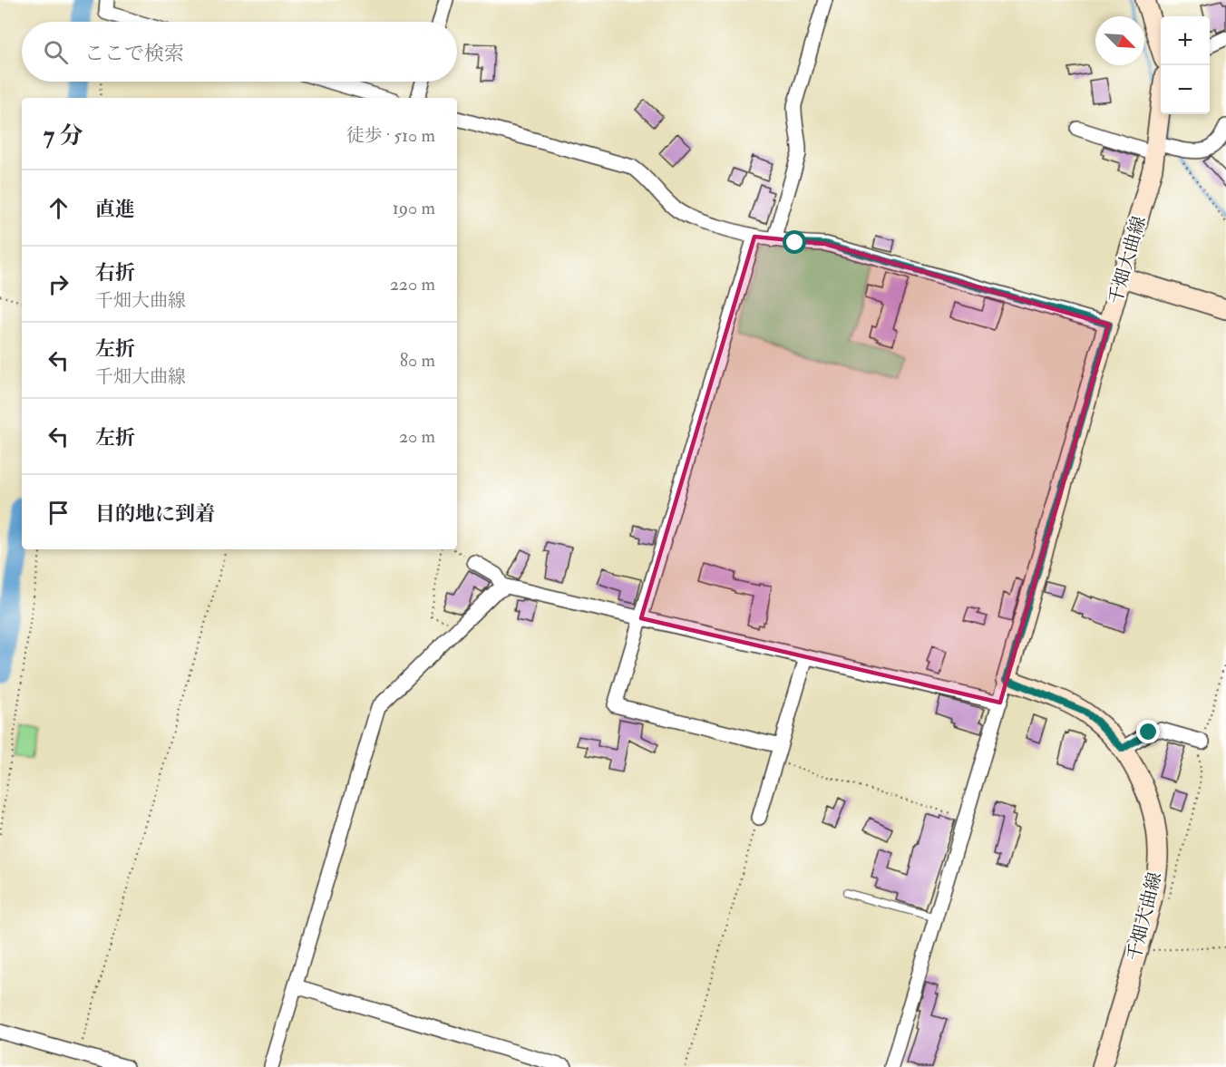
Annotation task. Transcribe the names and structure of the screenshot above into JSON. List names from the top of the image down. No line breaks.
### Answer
{"streets":{"main road":["千畑大曲線"]},"north":"bottom right","page":{"map_buttons":["+","−"],"search":"ここで検索","heading":["7 分","徒歩 · 510 m"],"list":[["直進","190 m"],["右折","千畑大曲線","220 m"],["左折","千畑大曲線","80 m"],["左折","20 m"],"目的地に到着"]}}
